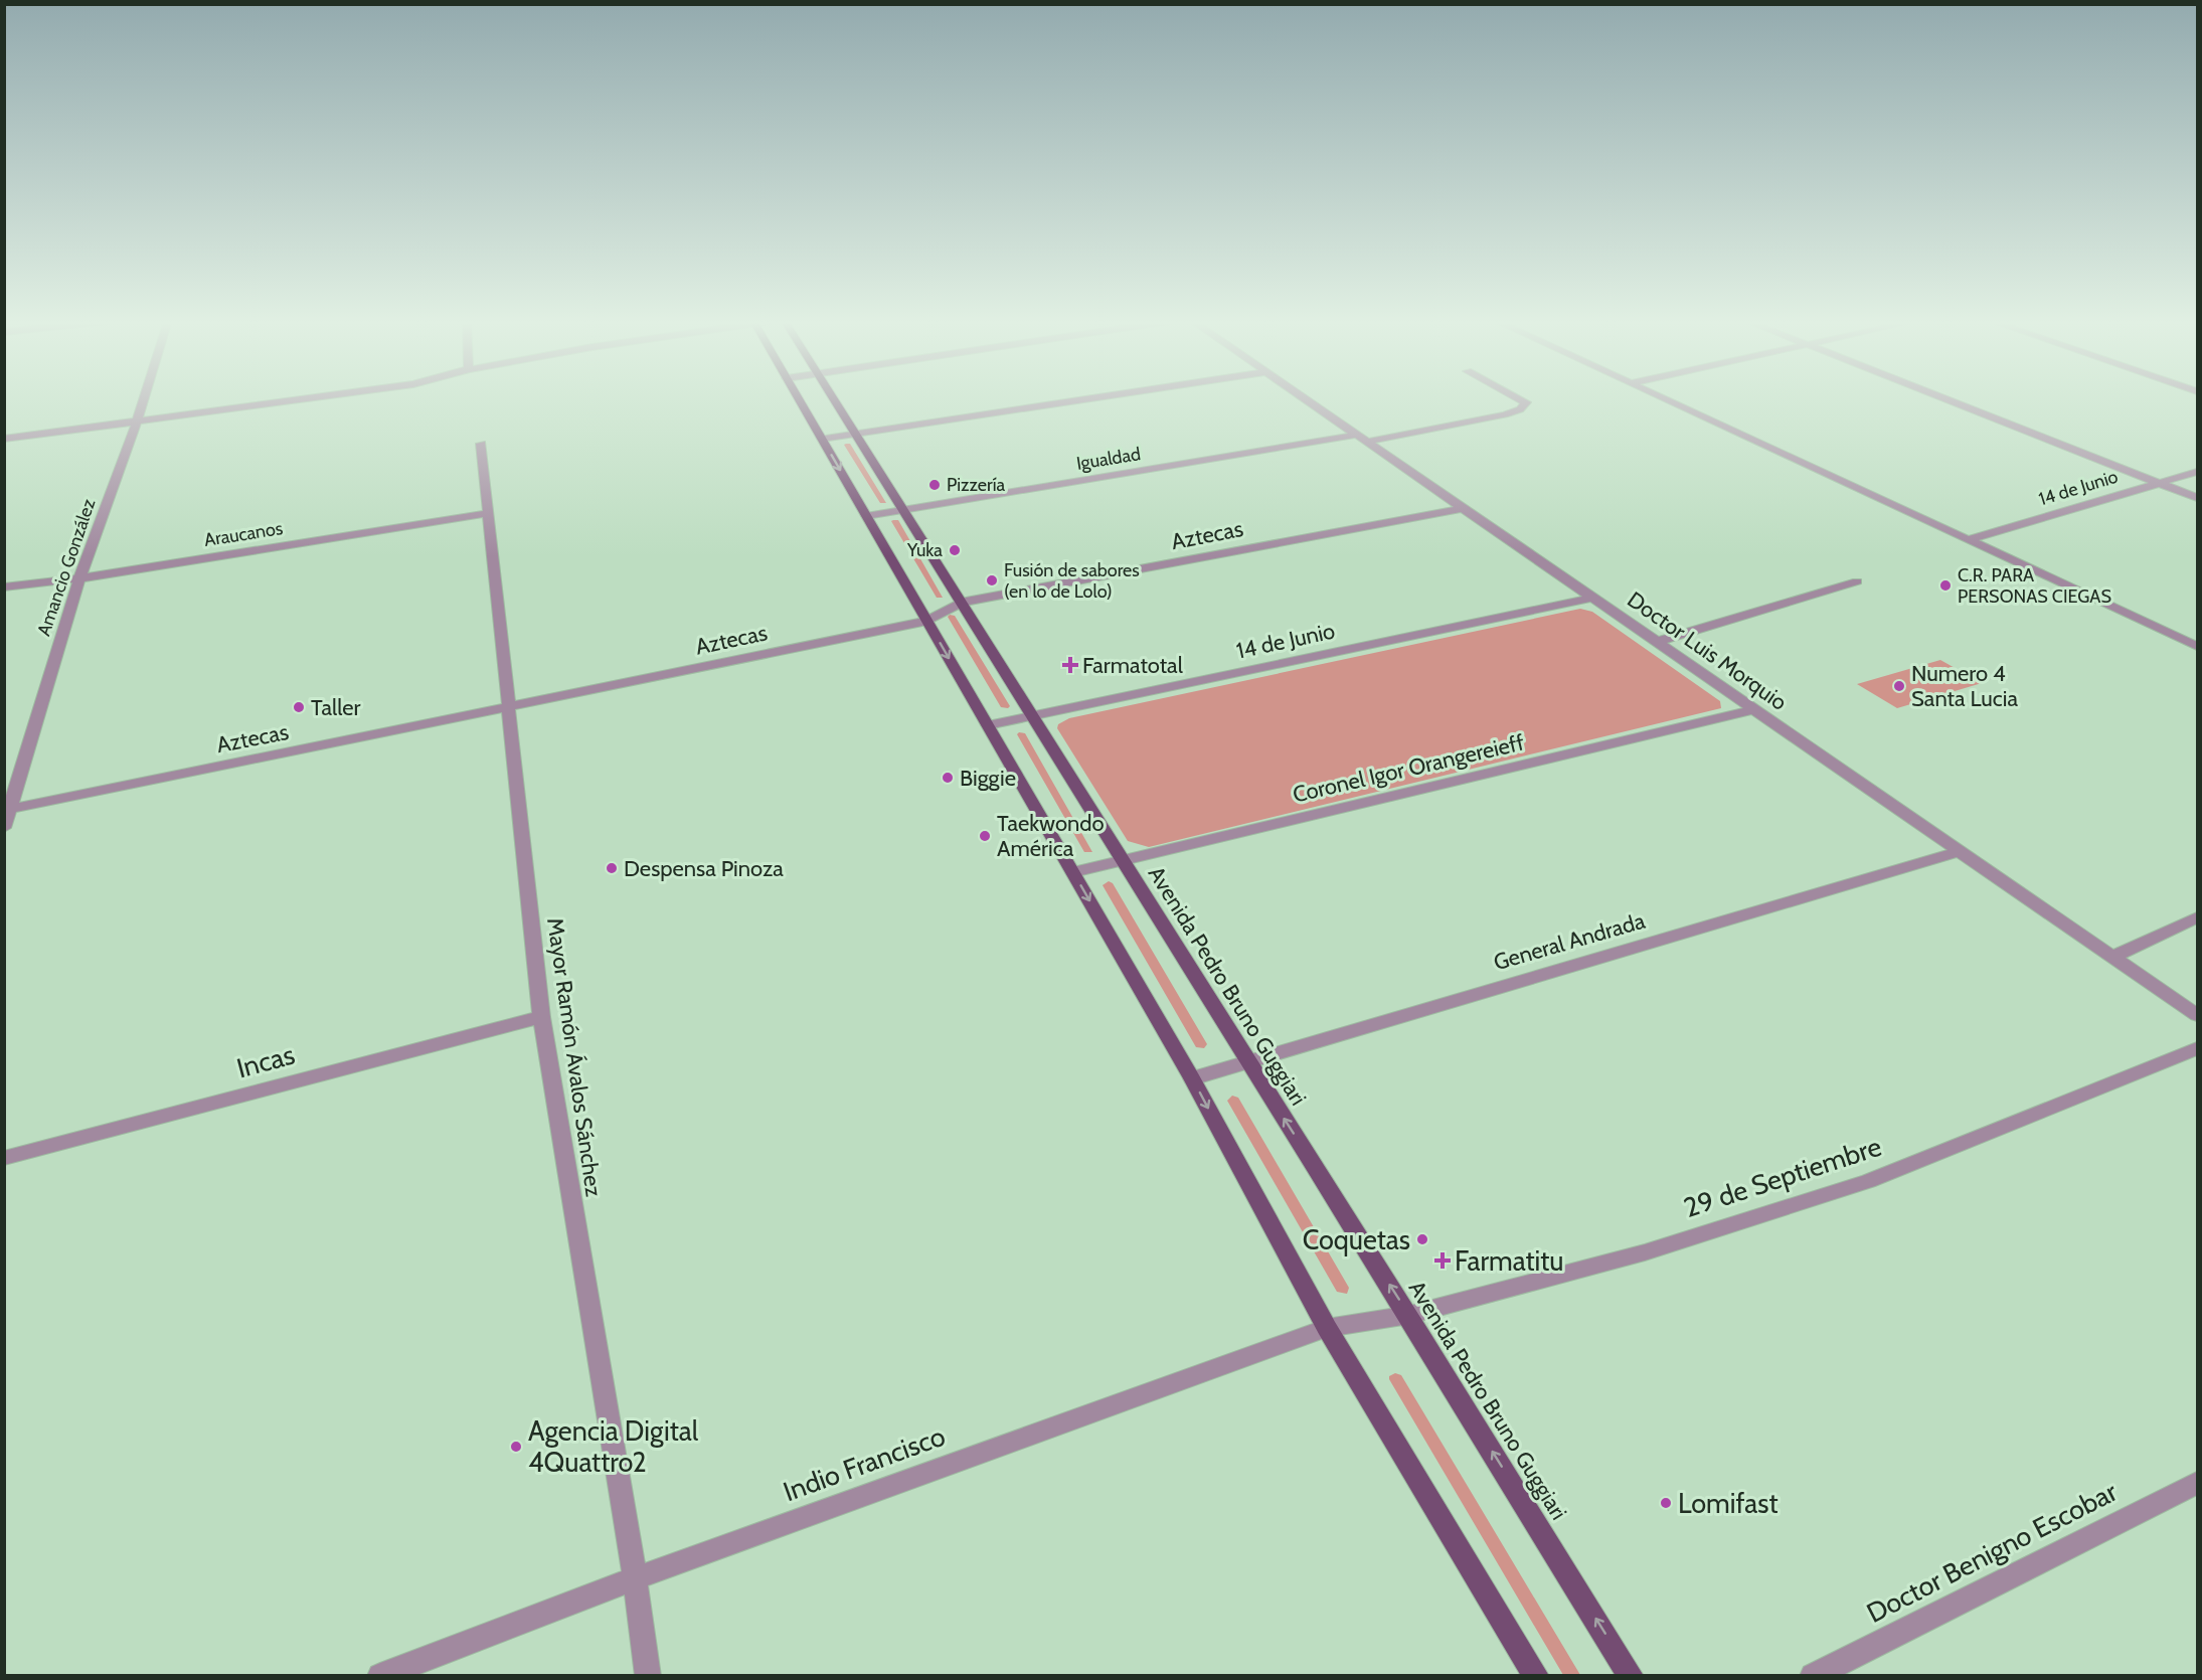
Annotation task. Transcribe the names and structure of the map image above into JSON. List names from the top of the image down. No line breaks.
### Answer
{"streets":{"main road":["Avenida Pedro Bruno Guggiari"],"street":["Igualdad","14 de Junio","Araucanos","Aztecas","Amancio González","Doctor Luis Morquio","Coronel Igor Orangereieff","General Andrada","Mayor Ramón Ávalos Sánchez","Incas","29 de Septiembre","Indio Francisco","Doctor Benigno Escobar"]},"crossings":[["Igualdad","Doctor Luis Morquio"],["Igualdad","Avenida Pedro Bruno Guggiari"],["14 de Junio","Doctor Luis Morquio"],["14 de Junio","Avenida Pedro Bruno Guggiari"],["Araucanos","Amancio González"],["Araucanos","Mayor Ramón Ávalos Sánchez"],["Aztecas","Amancio González"],["Aztecas","Doctor Luis Morquio"],["Aztecas","Avenida Pedro Bruno Guggiari"],["Aztecas","Mayor Ramón Ávalos Sánchez"],["Doctor Luis Morquio","Coronel Igor Orangereieff"],["Doctor Luis Morquio","General Andrada"],["Coronel Igor Orangereieff","Avenida Pedro Bruno Guggiari"],["General Andrada","Avenida Pedro Bruno Guggiari"],["Avenida Pedro Bruno Guggiari","29 de Septiembre"],["Mayor Ramón Ávalos Sánchez","Incas"],["Mayor Ramón Ávalos Sánchez","Indio Francisco"],["29 de Septiembre","Indio Francisco"]],"places":{"other":["Pizzería","Yuka","Fusión de sabores (en lo de Lolo)","C.R. PARA PERSONAS CIEGAS","Numero 4 Santa Lucia","Taller","Biggie","Taekwondo América","Despensa Pinoza","Coquetas","Agencia Digital 4Quattro2","Lomifast"],"health":["Farmatotal","Farmatitu"]}}
